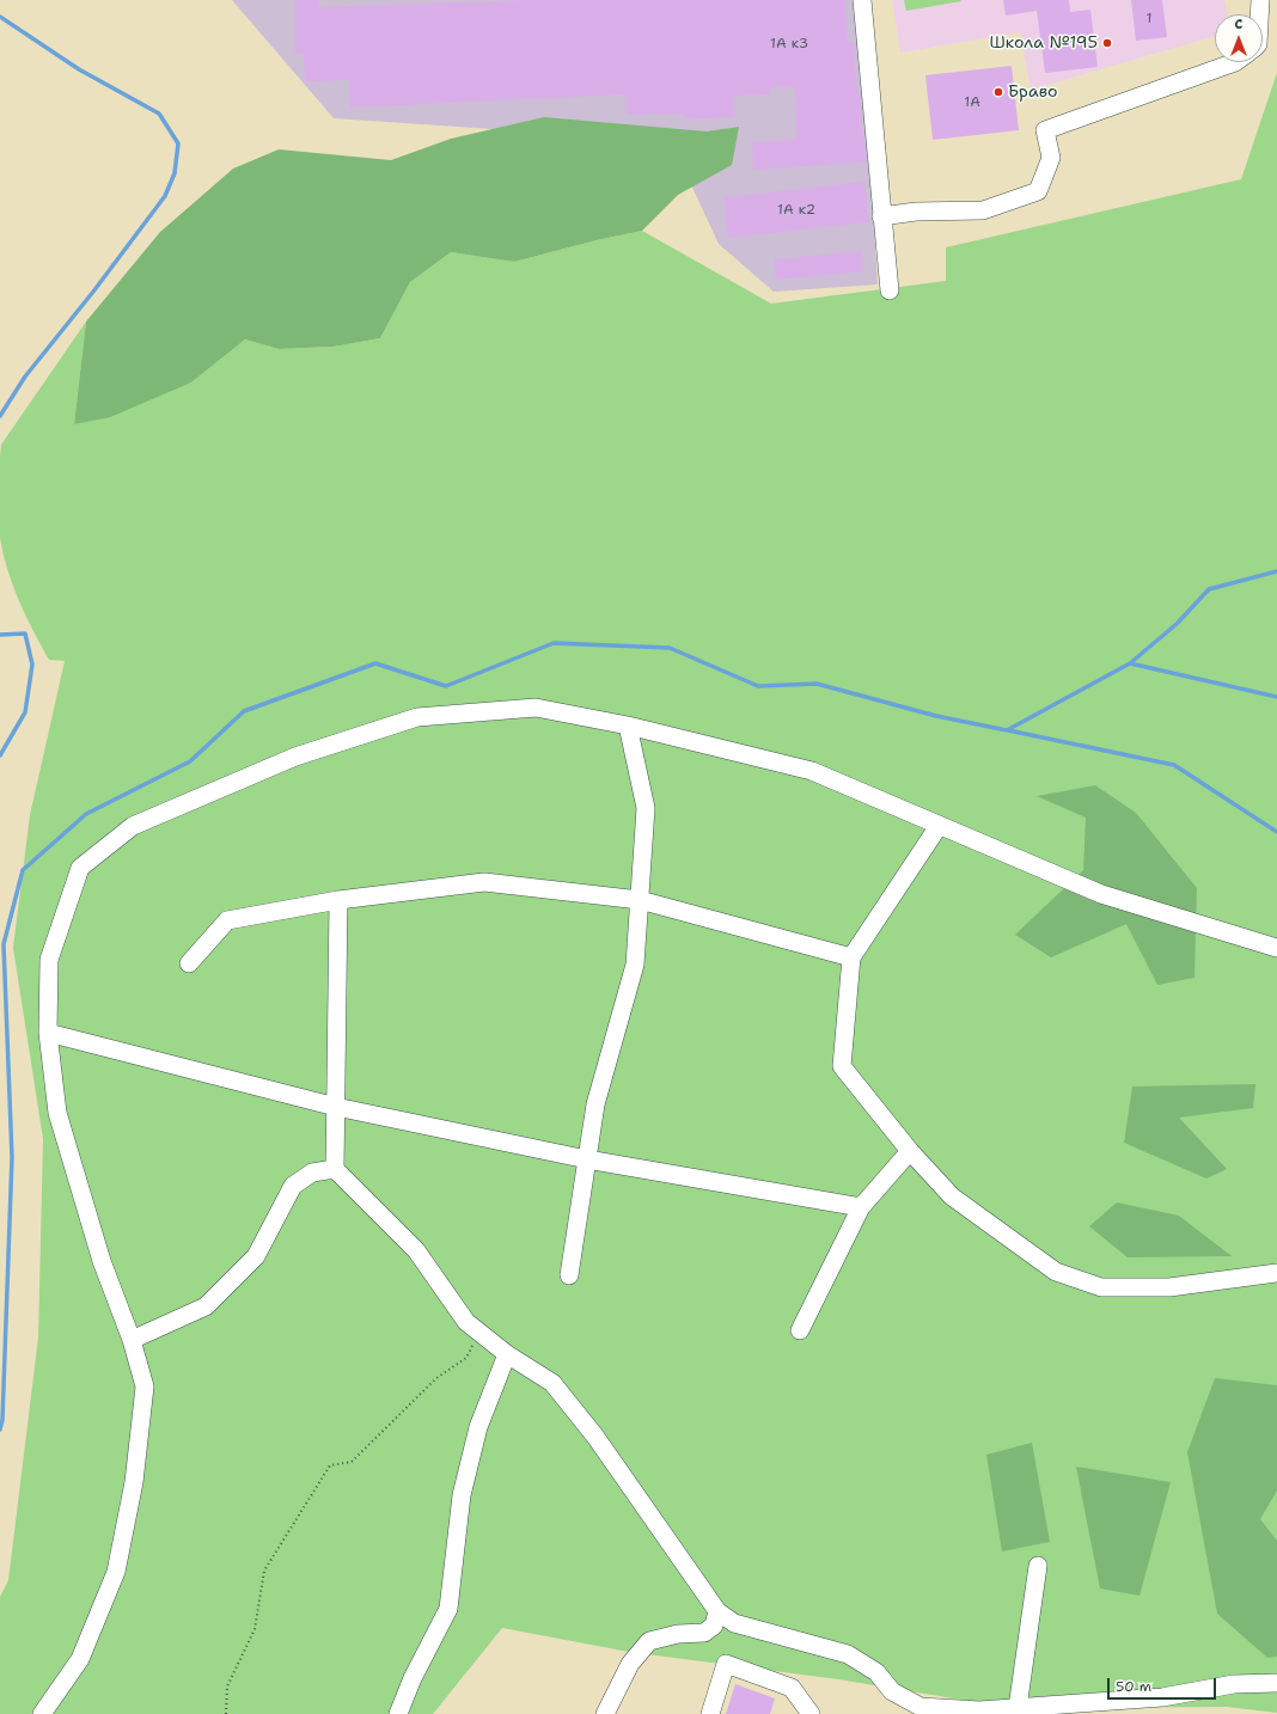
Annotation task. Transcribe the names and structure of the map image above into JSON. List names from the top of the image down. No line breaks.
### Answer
{"places":["Школа №195","Браво"],"house_numbers":["1","1А к3","1А","1А к2"],"scale_bar":"50 m","north":"top"}
